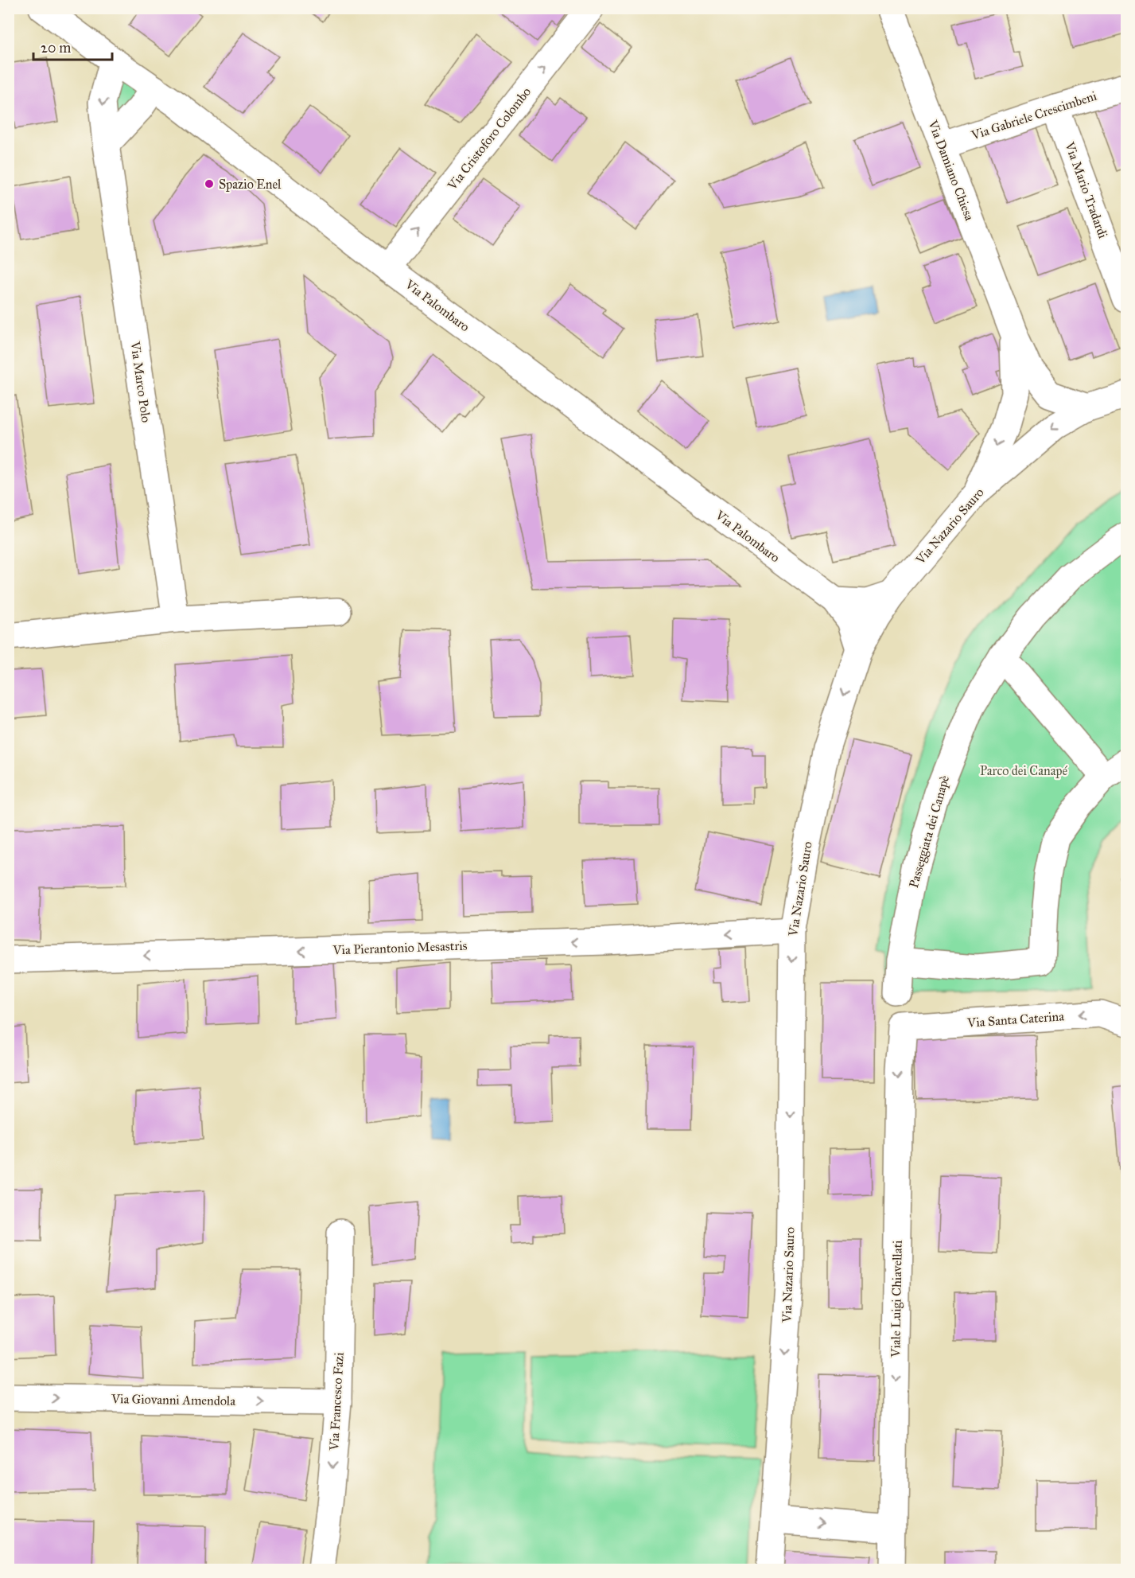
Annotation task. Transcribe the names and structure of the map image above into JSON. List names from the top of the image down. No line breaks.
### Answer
{"streets":{"street":["Via Gabriele Crescimbeni","Via Cristoforo Colombo","Via Damiano Chiesa","Via Mario Tradardi","Via Palombaro","Via Marco Polo","Via Nazario Sauro","Passeggiata dei Canapè","Via Pierantonio Mesastris","Via Santa Caterina","Viale Luigi Chiavellati","Via Giovanni Amendola","Via Francesco Fazi"]},"crossings":[["Via Gabriele Crescimbeni","Via Damiano Chiesa"],["Via Gabriele Crescimbeni","Via Mario Tradardi"],["Via Cristoforo Colombo","Via Palombaro"],["Via Damiano Chiesa","Via Nazario Sauro"],["Via Palombaro","Via Marco Polo"],["Via Palombaro","Via Nazario Sauro"],["Via Nazario Sauro","Via Pierantonio Mesastris"],["Via Santa Caterina","Viale Luigi Chiavellati"],["Via Giovanni Amendola","Via Francesco Fazi"]],"one_way":["Via Cristoforo Colombo","Via Nazario Sauro","Via Pierantonio Mesastris","Via Santa Caterina","Viale Luigi Chiavellati","Via Giovanni Amendola","Via Francesco Fazi"],"parks":["Parco dei Canapé"],"places":["Spazio Enel"],"scale_bar":"20 m"}
